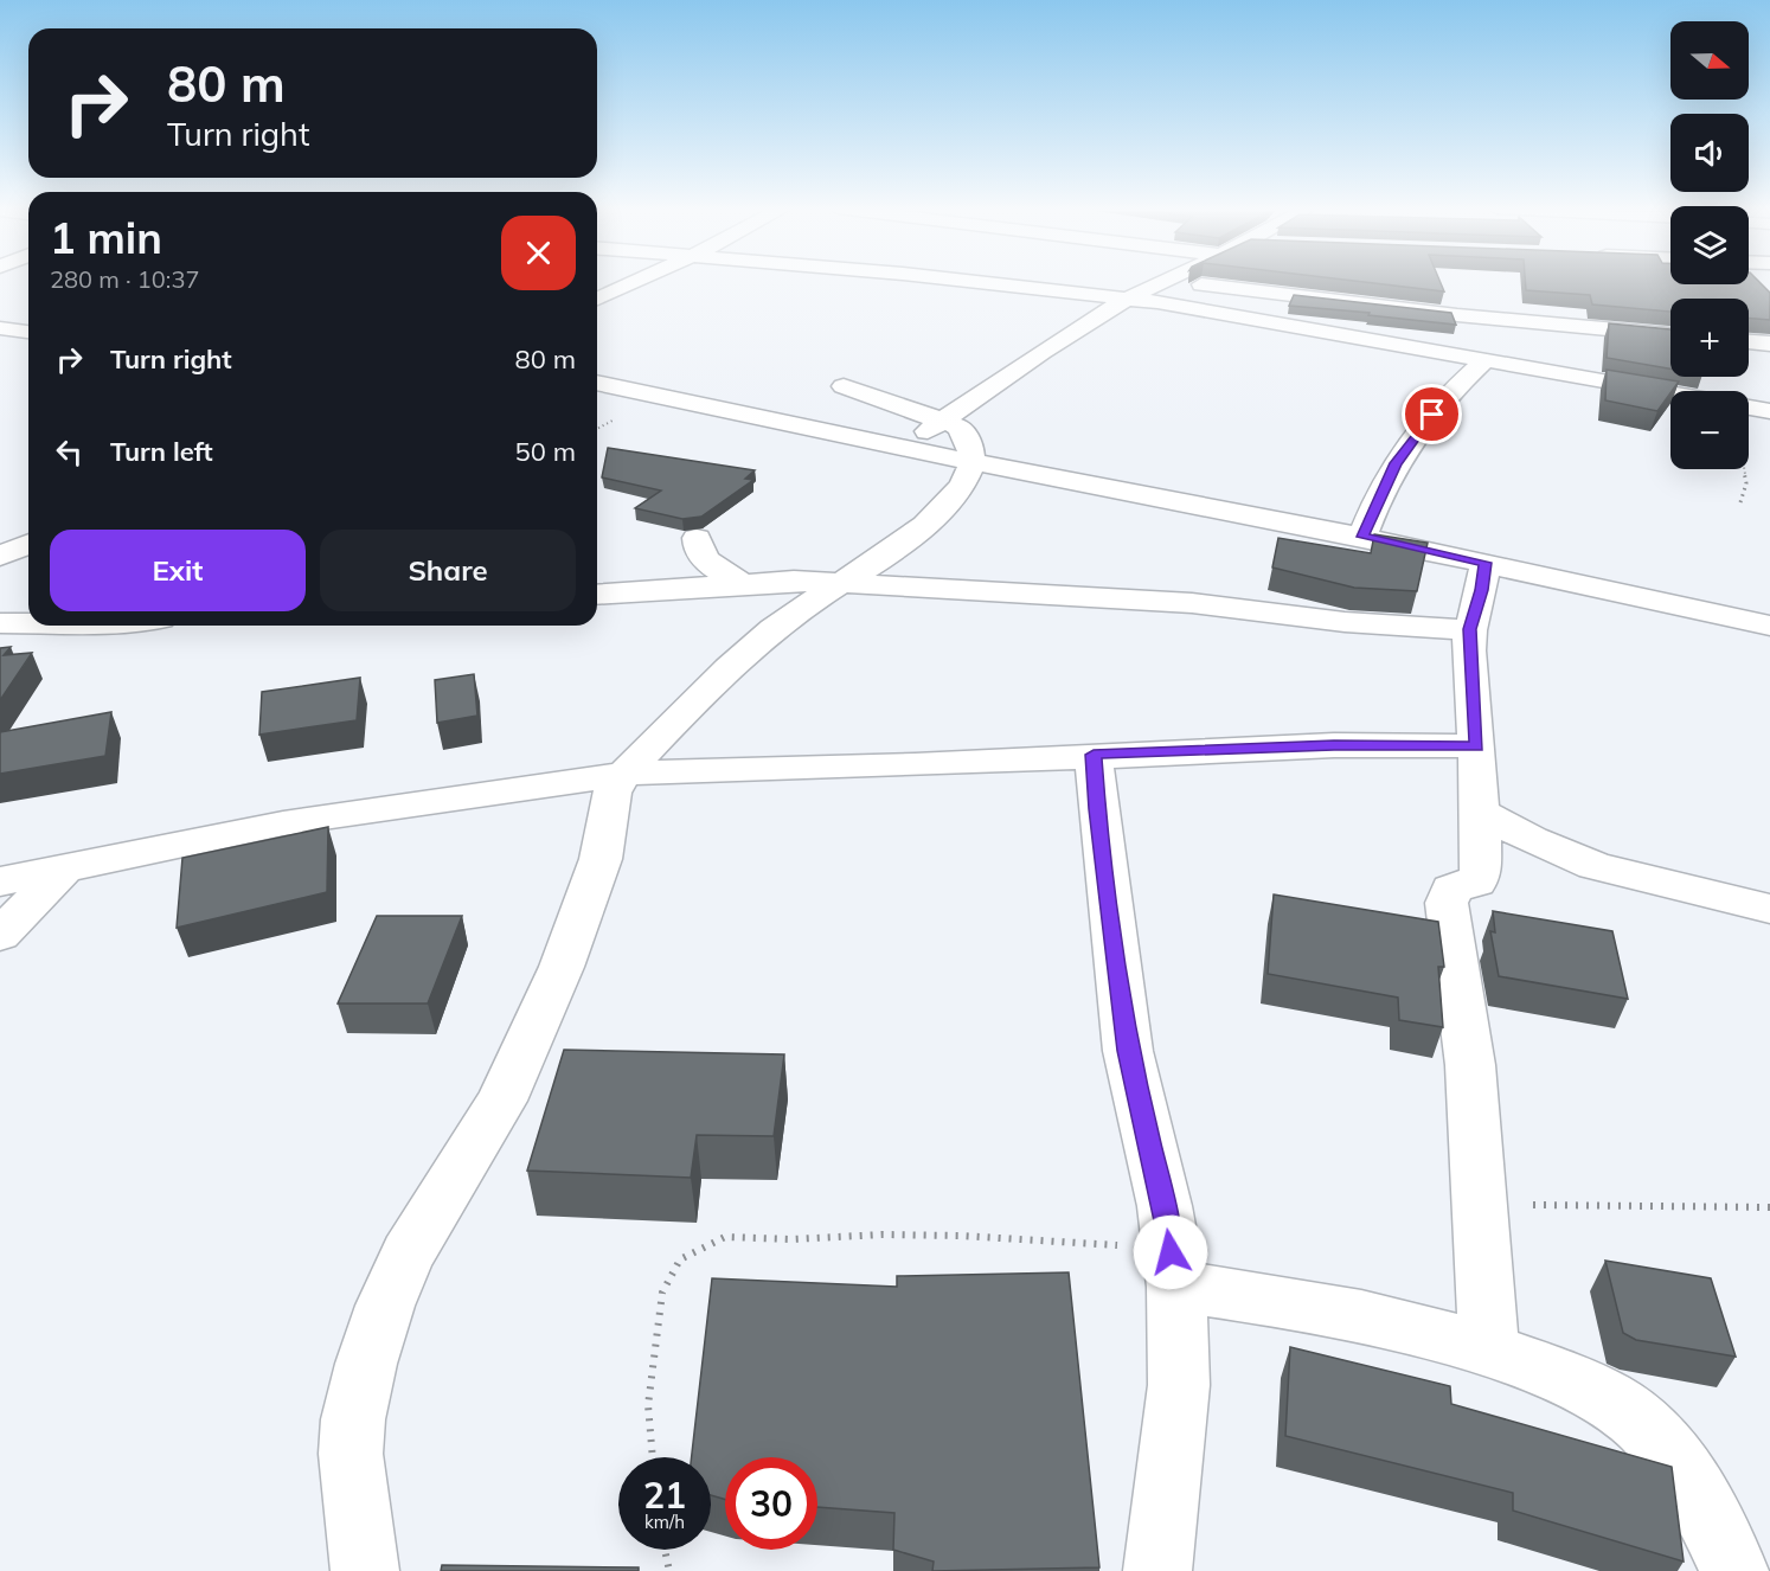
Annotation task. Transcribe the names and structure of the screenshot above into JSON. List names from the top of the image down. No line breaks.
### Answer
{"north":"right","page":{"map_buttons":["+","−"],"turn":["80 m","Turn right"],"heading":["1 min","280 m · 10:37"],"list":[{"name":"Turn right","value":"80 m"},{"name":"Turn left","value":"50 m"}],"buttons":["Exit","Share"],"speed":"21 km/h","limit":"30"}}
